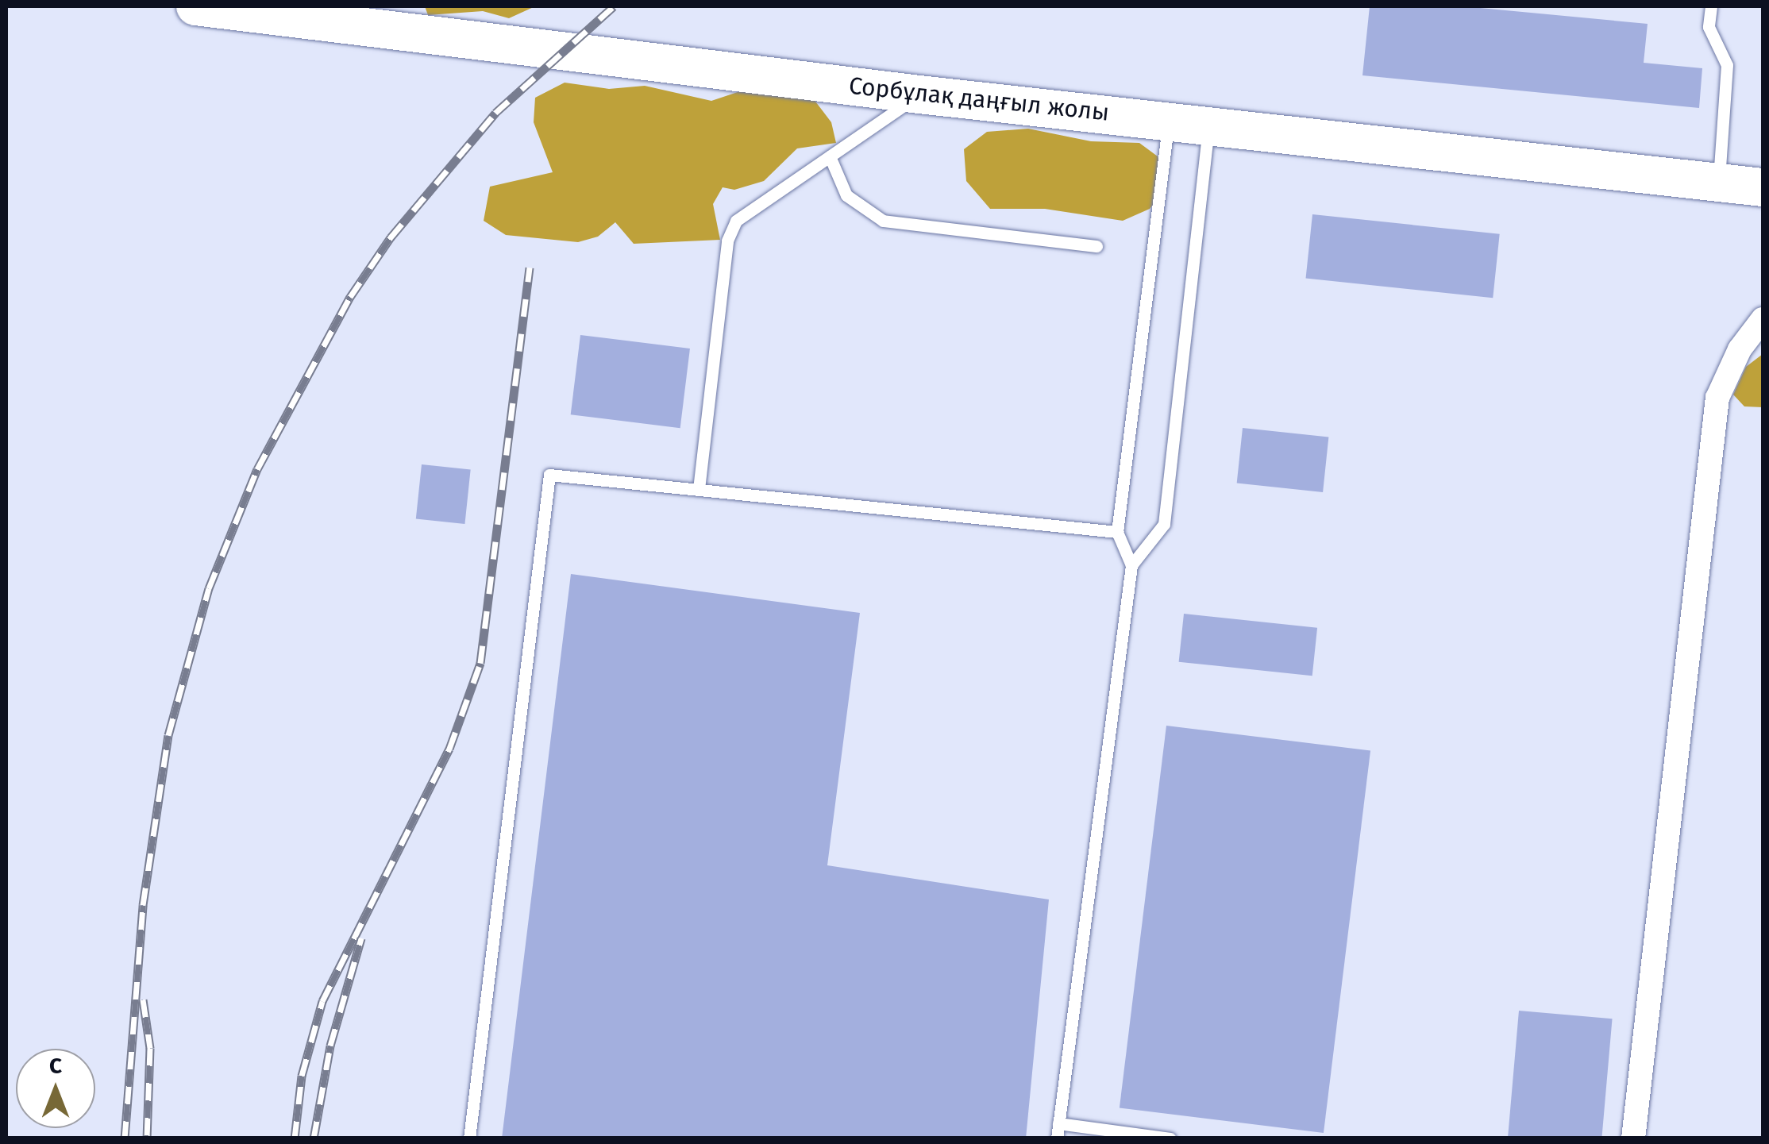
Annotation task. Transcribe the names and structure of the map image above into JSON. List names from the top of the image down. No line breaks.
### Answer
{"streets":{"main road":["Сорбұлақ даңғыл жолы"]},"north":"top"}
